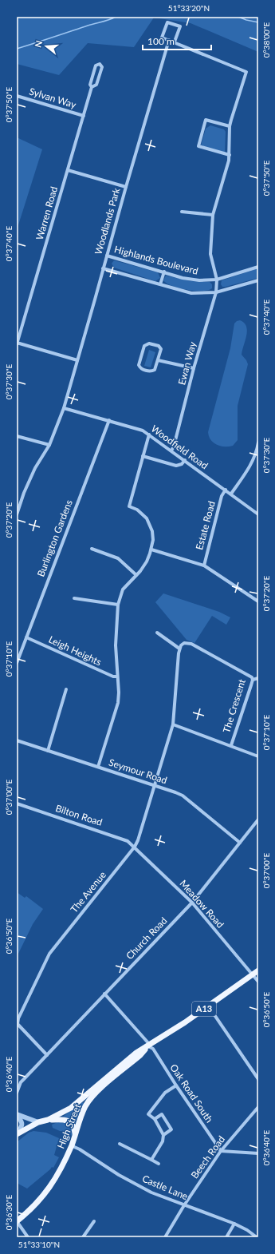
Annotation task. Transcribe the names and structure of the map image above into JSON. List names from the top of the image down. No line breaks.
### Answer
{"streets":{"main road":["A13","High Street"],"street":["Sylvan Way","Warren Road","Woodlands Park","Highlands Boulevard","Ewan Way","Woodfield Road","Estate Road","Burlington Gardens","Leigh Heights","The Crescent","Seymour Road","Bilton Road","The Avenue","Meadow Road","Church Road","Oak Road South","Beech Road","Castle Lane"]},"crossings":[["Sylvan Way","Warren Road"],["Woodlands Park","Highlands Boulevard"],["Woodlands Park","Woodfield Road"],["Highlands Boulevard","Ewan Way"],["Ewan Way","Woodfield Road"],["Woodfield Road","Estate Road"],["Woodfield Road","Burlington Gardens"],["Burlington Gardens","Leigh Heights"],["Seymour Road","The Avenue"],["Seymour Road","Church Road"],["Bilton Road","The Avenue"],["Bilton Road","Meadow Road"],["The Avenue","Meadow Road"],["The Avenue","Church Road"],["Meadow Road","Church Road"],["Meadow Road","A13"],["Church Road","Oak Road South"],["A13","Oak Road South"],["A13","High Street"],["Oak Road South","High Street"],["Oak Road South","Beech Road"],["High Street","Castle Lane"],["Beech Road","Castle Lane"]],"scale_bar":"100 m","north":"left","coordinates":["51°33'20\"N","0°38'00\"E","0°37'50\"E","0°37'40\"E","0°37'30\"E","0°37'20\"E","0°37'10\"E","0°37'00\"E","0°36'50\"E","0°36'40\"E","0°36'30\"E","51°33'10\"N"]}
